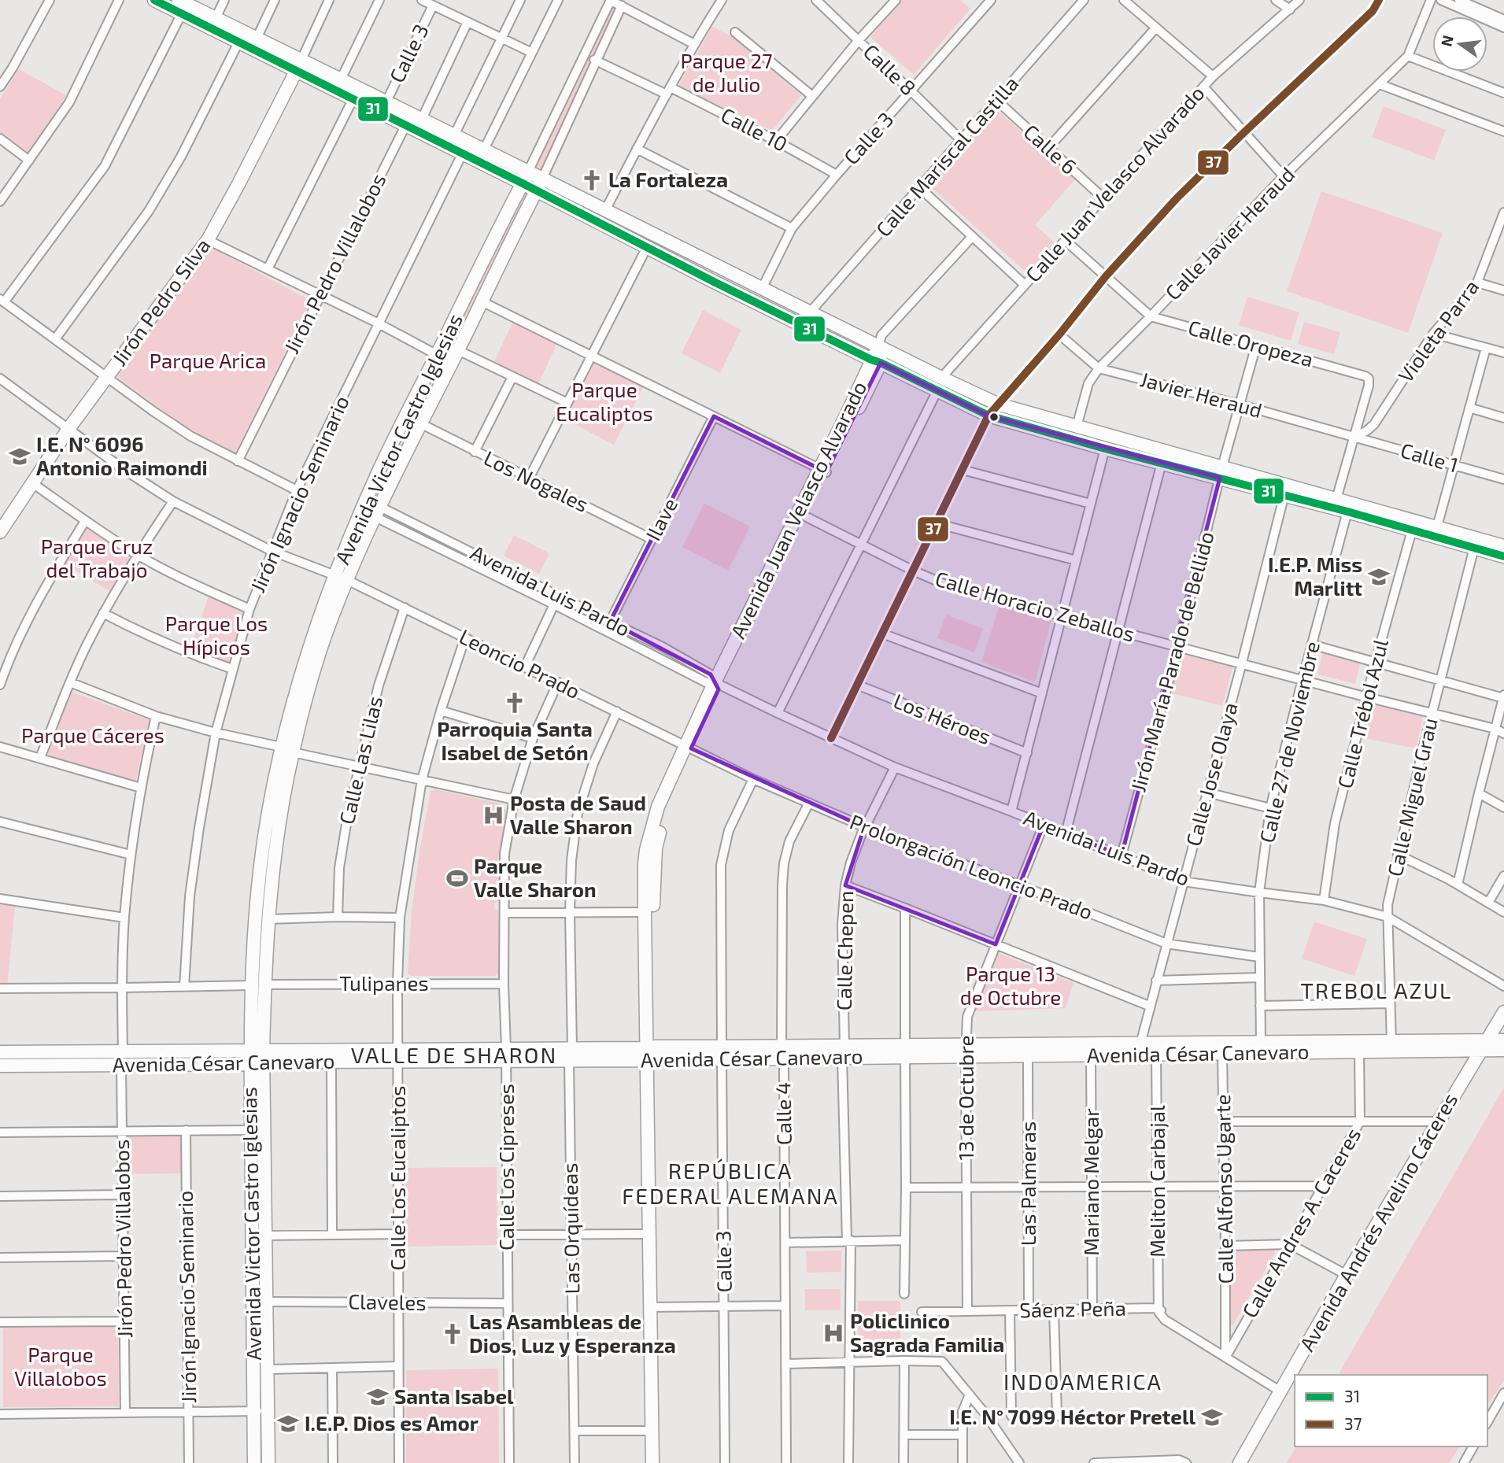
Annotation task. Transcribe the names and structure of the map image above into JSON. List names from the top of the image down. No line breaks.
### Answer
{"streets":{"street":["Calle 3","Calle 8","Calle 10","Calle 6","Calle Mariscal Castilla","Calle Juan Velasco Alvarado","Calle Javier Heraud","Jirón Pedro Villalobos","Jirón Pedro Silva","Violeta Parra","Calle Oropeza","Javier Heraud","Avenida Victor Castro Iglesias","Calle 1","Los Nogales","Jirón Ignacio Seminario","Avenida Juan Velasco Alvarado","Ilave","Avenida Luis Pardo","Calle Horacio Zeballos","Jirón María Parado de Bellido","Leoncio Prado","Calle Trébol Azul","Los Héroes","Calle 27 de Noviembre","Calle Las Lilas","Calle Jose Olaya","Calle Miguel Grau","Prolongación Leoncio Prado","Calle Chepen","Tulipanes","Avenida César Canevaro","13 de Octubre","Calle 4","Calle Los Cipreses","Calle Los Eucaliptos","Meliton Carbajal","Mariano Melgar","Las Palmeras","Calle Alfonso Ugarte","Avenida Andrés Avelino Cáceres","Calle Andres A. Caceres","Las Orquídeas","Claveles","Sáenz Peña"]},"crossings":[["Calle 3","Calle 8"],["Calle 3","Calle 10"],["Calle 3","Prolongación Leoncio Prado"],["Calle 3","Avenida César Canevaro"],["Calle 8","Calle Mariscal Castilla"],["Calle 10","Avenida Victor Castro Iglesias"],["Calle 6","Calle Mariscal Castilla"],["Calle 6","Calle Juan Velasco Alvarado"],["Calle Juan Velasco Alvarado","Calle Oropeza"],["Calle Juan Velasco Alvarado","Avenida Luis Pardo"],["Calle Juan Velasco Alvarado","Calle Horacio Zeballos"],["Calle Javier Heraud","Calle Oropeza"],["Calle Javier Heraud","Javier Heraud"],["Jirón Pedro Villalobos","Tulipanes"],["Jirón Pedro Villalobos","Avenida César Canevaro"],["Jirón Pedro Silva","Leoncio Prado"],["Violeta Parra","Calle Oropeza"],["Violeta Parra","Javier Heraud"],["Violeta Parra","Calle 1"],["Calle Oropeza","Javier Heraud"],["Calle Oropeza","Calle 1"],["Calle Oropeza","Jirón María Parado de Bellido"],["Javier Heraud","Calle 1"],["Javier Heraud","Jirón María Parado de Bellido"],["Avenida Victor Castro Iglesias","Los Nogales"],["Avenida Victor Castro Iglesias","Avenida Luis Pardo"],["Avenida Victor Castro Iglesias","Leoncio Prado"],["Avenida Victor Castro Iglesias","Tulipanes"],["Avenida Victor Castro Iglesias","Avenida César Canevaro"],["Avenida Victor Castro Iglesias","Claveles"],["Los Nogales","Ilave"],["Jirón Ignacio Seminario","Leoncio Prado"],["Jirón Ignacio Seminario","Tulipanes"],["Avenida Juan Velasco Alvarado","Avenida Luis Pardo"],["Avenida Juan Velasco Alvarado","Calle Horacio Zeballos"],["Avenida Juan Velasco Alvarado","Leoncio Prado"],["Avenida Juan Velasco Alvarado","Prolongación Leoncio Prado"],["Avenida Juan Velasco Alvarado","Avenida César Canevaro"],["Ilave","Avenida Luis Pardo"],["Avenida Luis Pardo","Jirón María Parado de Bellido"],["Avenida Luis Pardo","Calle Trébol Azul"],["Avenida Luis Pardo","Calle 27 de Noviembre"],["Avenida Luis Pardo","Calle Jose Olaya"],["Avenida Luis Pardo","Calle Miguel Grau"],["Avenida Luis Pardo","Calle Chepen"],["Avenida Luis Pardo","13 de Octubre"],["Calle Horacio Zeballos","Jirón María Parado de Bellido"],["Calle Horacio Zeballos","Calle Trébol Azul"],["Calle Horacio Zeballos","Calle 27 de Noviembre"],["Calle Horacio Zeballos","Calle Jose Olaya"],["Calle Horacio Zeballos","Calle Miguel Grau"],["Leoncio Prado","Calle Las Lilas"],["Leoncio Prado","Prolongación Leoncio Prado"],["Leoncio Prado","Calle Los Cipreses"],["Leoncio Prado","Calle Los Eucaliptos"],["Leoncio Prado","Las Orquídeas"],["Calle 27 de Noviembre","Prolongación Leoncio Prado"],["Calle 27 de Noviembre","Avenida César Canevaro"],["Calle Jose Olaya","Prolongación Leoncio Prado"],["Calle Jose Olaya","Avenida César Canevaro"],["Calle Miguel Grau","Avenida César Canevaro"],["Prolongación Leoncio Prado","Calle Chepen"],["Prolongación Leoncio Prado","13 de Octubre"],["Prolongación Leoncio Prado","Calle 4"],["Calle Chepen","Avenida César Canevaro"],["Tulipanes","Calle Los Cipreses"],["Tulipanes","Calle Los Eucaliptos"],["Avenida César Canevaro","13 de Octubre"],["Avenida César Canevaro","Calle 4"],["Avenida César Canevaro","Calle Los Cipreses"],["Avenida César Canevaro","Calle Los Eucaliptos"],["Avenida César Canevaro","Meliton Carbajal"],["Avenida César Canevaro","Mariano Melgar"],["Avenida César Canevaro","Las Palmeras"],["Avenida César Canevaro","Calle Alfonso Ugarte"],["Avenida César Canevaro","Avenida Andrés Avelino Cáceres"],["Avenida César Canevaro","Calle Andres A. Caceres"],["Avenida César Canevaro","Las Orquídeas"],["13 de Octubre","Meliton Carbajal"],["13 de Octubre","Mariano Melgar"],["13 de Octubre","Las Palmeras"],["13 de Octubre","Calle Alfonso Ugarte"],["13 de Octubre","Calle Andres A. Caceres"],["13 de Octubre","Sáenz Peña"],["Calle Los Cipreses","Claveles"],["Calle Los Eucaliptos","Claveles"],["Meliton Carbajal","Sáenz Peña"],["Mariano Melgar","Sáenz Peña"],["Las Palmeras","Sáenz Peña"],["Calle Alfonso Ugarte","Calle Andres A. Caceres"]],"districts":["TREBOL AZUL","VALLE DE SHARON","REPÚBLICA FEDERAL ALEMANA","INDOAMERICA"],"parks":["Parque 27 de Julio","Parque Arica","Parque Eucaliptos","Parque Cruz del Trabajo","Parque Los Hípicos","Parque Cáceres","Parque 13 de Octubre","Parque Villalobos"],"places":{"church":["La Fortaleza","Parroquia Santa Isabel de Setón","Las Asambleas de Dios, Luz y Esperanza"],"school or university":["I.E. N° 6096 Antonio Raimondi","I.E.P. Miss Marlitt","Santa Isabel","I.E. N° 7099 Héctor Pretell","I.E.P. Dios es Amor"],"hospital":["Posta de Saud Valle Sharon","Policlinico Sagrada Familia"],"sports":["Parque Valle Sharon"]},"lines":["transit line 31","transit line 37"],"legend":["31","37"],"north":"left"}
